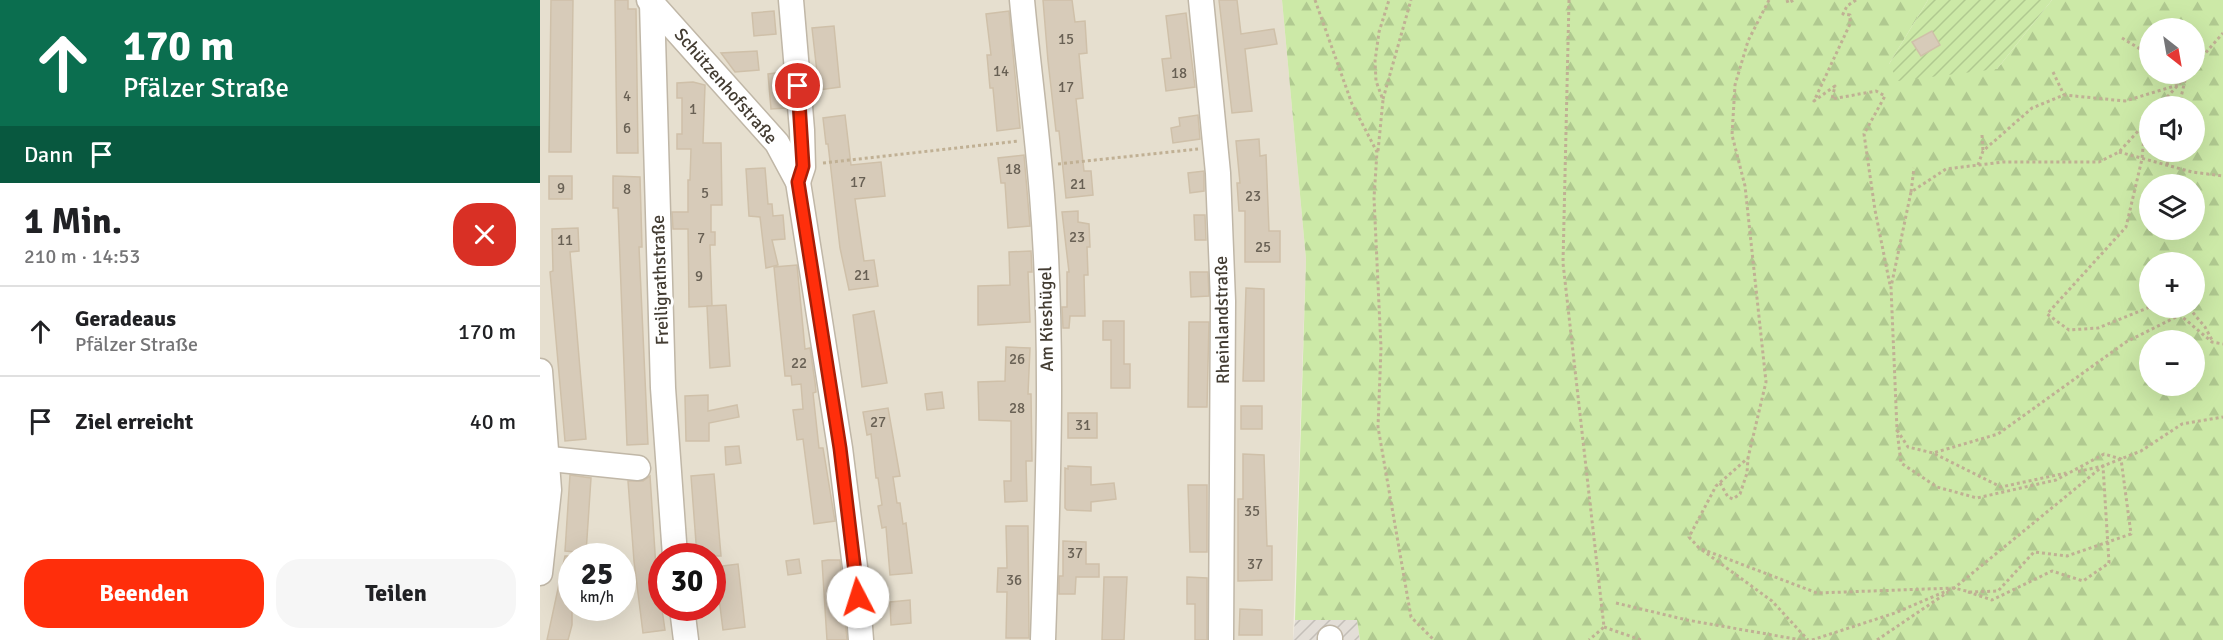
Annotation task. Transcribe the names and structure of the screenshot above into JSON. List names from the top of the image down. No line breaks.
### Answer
{"streets":{"street":["Schützenhofstraße","Freiligrathstraße","Am Kieshügel","Rheinlandstraße"]},"crossings":[["Schützenhofstraße","Freiligrathstraße"]],"house_numbers":["15","14","18","17","4","1","6","18","17","21","9","8","5","23","23","7","11","25","21","9","26","22","28","27","31","35","37","37","36"],"north":"bottom right","page":{"turn":["170 m","Pfälzer Straße"],"map_buttons":["+","−"],"then":"Dann","heading":["1 Min.","210 m · 14:53"],"list":[{"name":"Geradeaus","note":"Pfälzer Straße","value":"170 m"},{"name":"Ziel erreicht","value":"40 m"}],"speed":"25 km/h","limit":"30","buttons":["Beenden","Teilen"]}}
